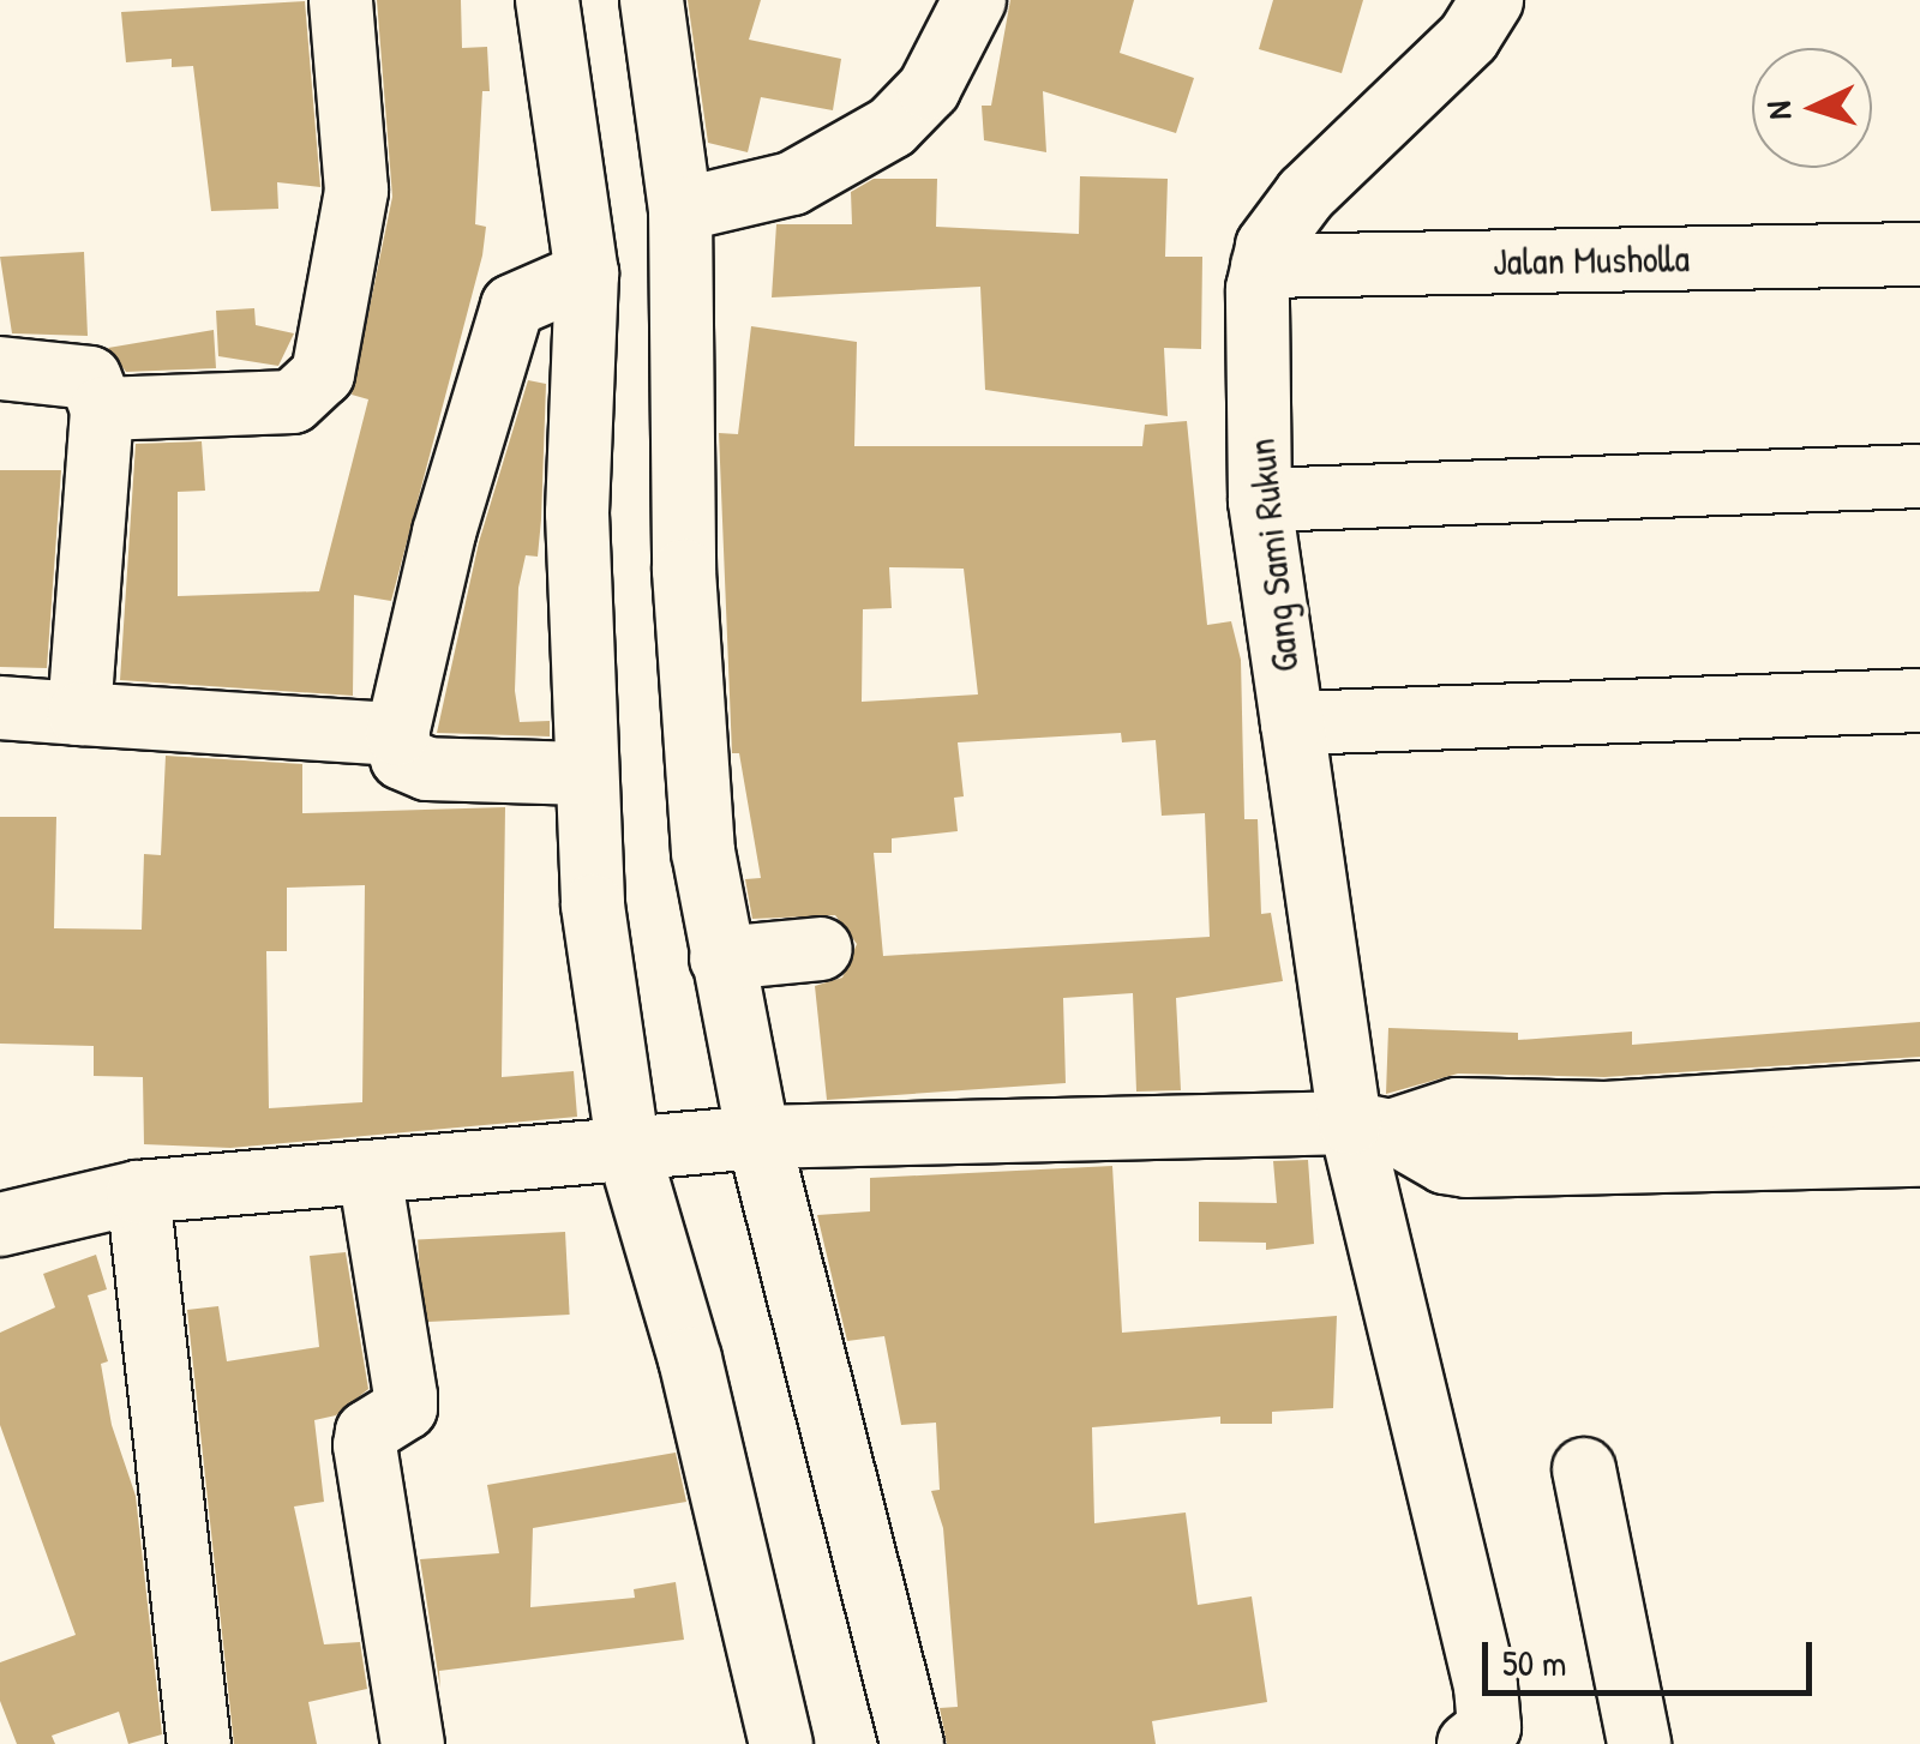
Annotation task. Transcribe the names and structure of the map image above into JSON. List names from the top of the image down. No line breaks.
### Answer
{"streets":{"street":["Jalan Musholla","Gang Sami Rukun"]},"crossings":[["Jalan Musholla","Gang Sami Rukun"]],"scale_bar":"50 m","north":"left"}
